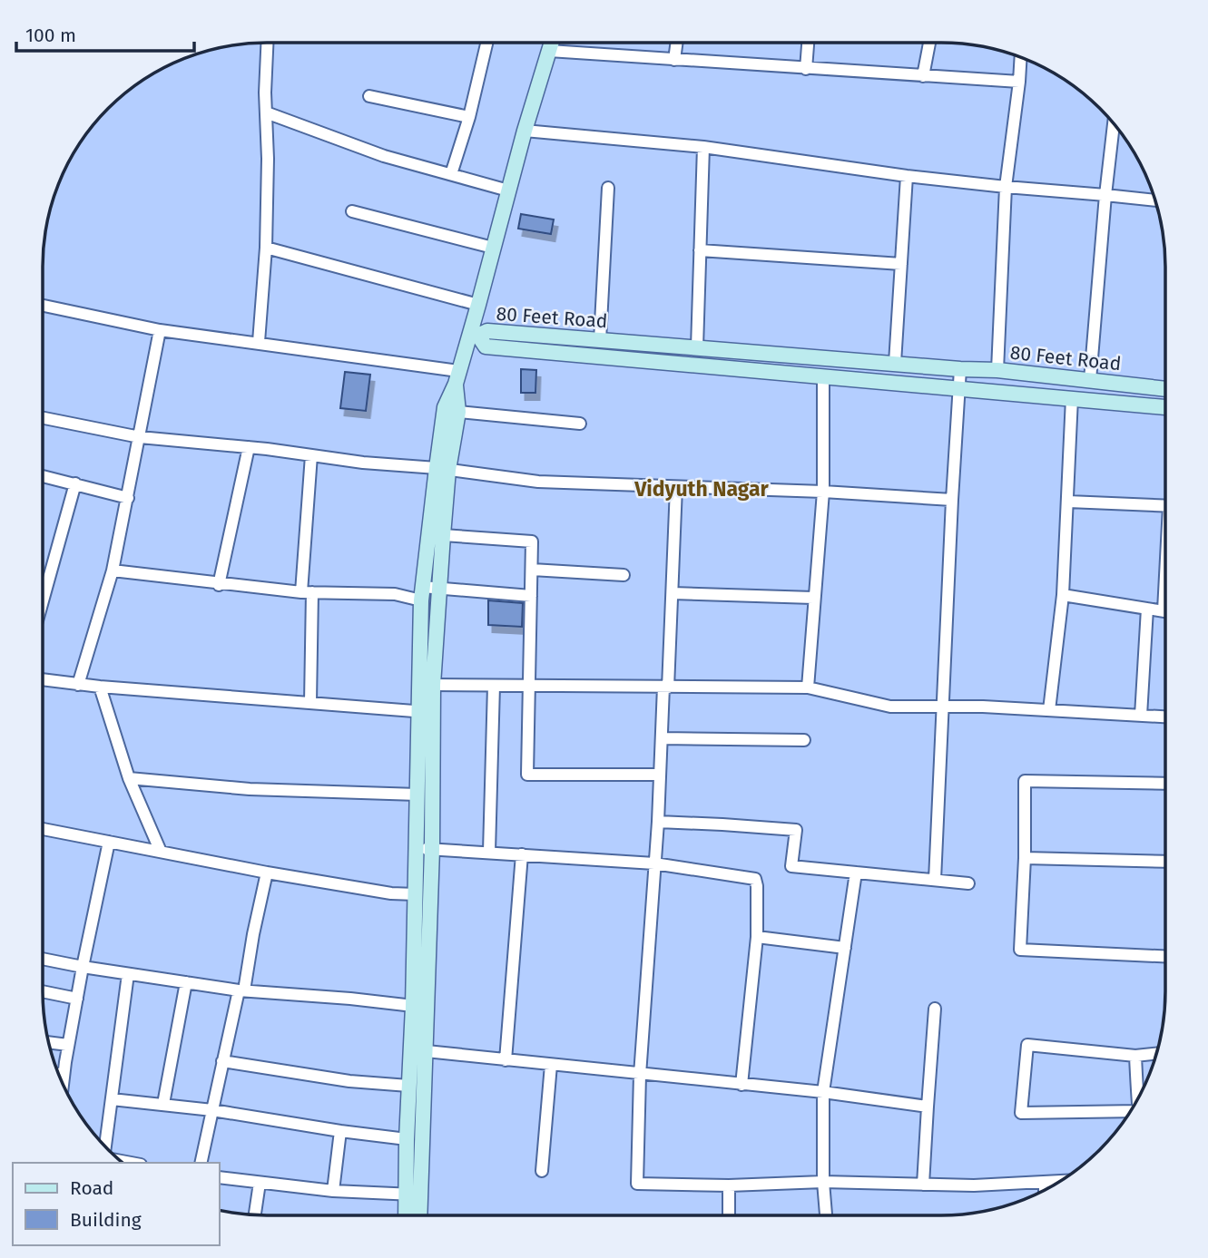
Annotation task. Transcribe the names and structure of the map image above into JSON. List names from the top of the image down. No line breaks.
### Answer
{"streets":{"street":["80 Feet Road"]},"districts":["Vidyuth Nagar"],"legend":["Road","Building"],"scale_bar":"100 m"}
